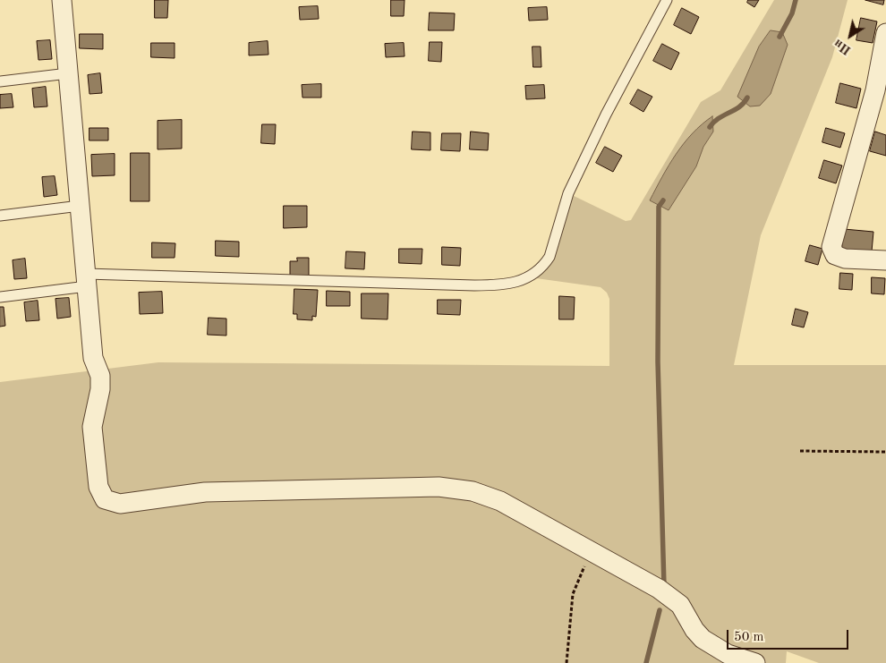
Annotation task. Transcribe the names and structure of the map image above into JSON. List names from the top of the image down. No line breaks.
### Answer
{"scale_bar":"50 m","north":"bottom left"}
